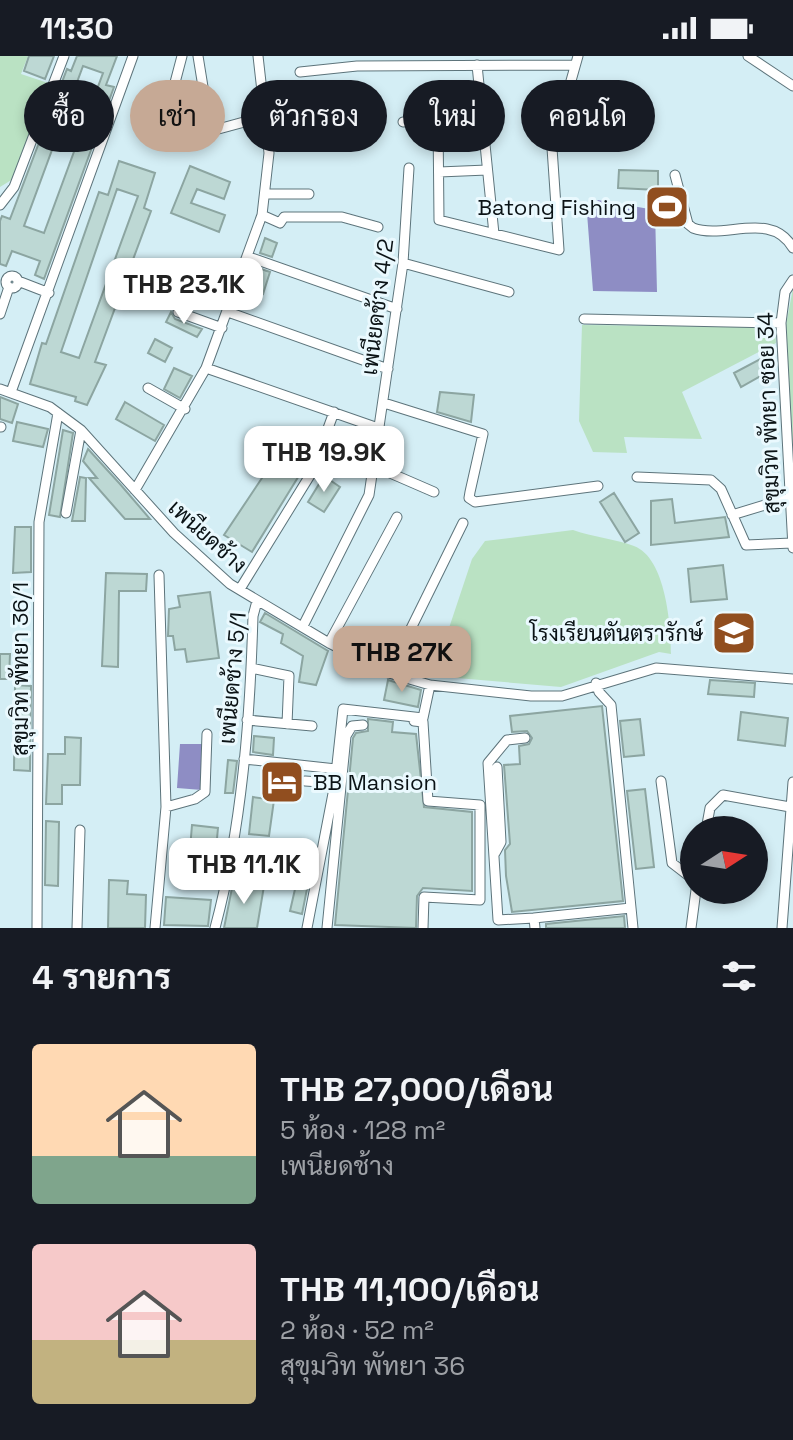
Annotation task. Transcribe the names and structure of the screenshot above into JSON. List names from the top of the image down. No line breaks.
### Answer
{"streets":{"street":["เพนียดช้าง 4/2","สุขุมวิท พัทยา ซอย 34","เพนียดช้าง","สุขุมวิท พัทยา 36/1","เพนียดช้าง 5/1"]},"crossings":[["เพนียดช้าง 4/2","เพนียดช้าง"],["เพนียดช้าง","สุขุมวิท พัทยา 36/1"],["เพนียดช้าง","เพนียดช้าง 5/1"]],"places":{"sports":["Batong Fishing"],"school or university":["โรงเรียนตันตรารักษ์"],"hotel":["BB Mansion"]},"north":"right","page":{"status":"11:30","chip":["ซื้อ","เช่า","ตัวกรอง","ใหม่","คอนโด"],"price":["THB 23.1K","THB 19.9K","THB 27K","THB 11.1K"],"heading":"4 รายการ","list":[{"name":"THB 27,000/เดือน","note":"5 ห้อง · 128 m² · เพนียดช้าง"},{"name":"THB 11,100/เดือน","note":"2 ห้อง · 52 m² · สุขุมวิท พัทยา 36"}]}}
